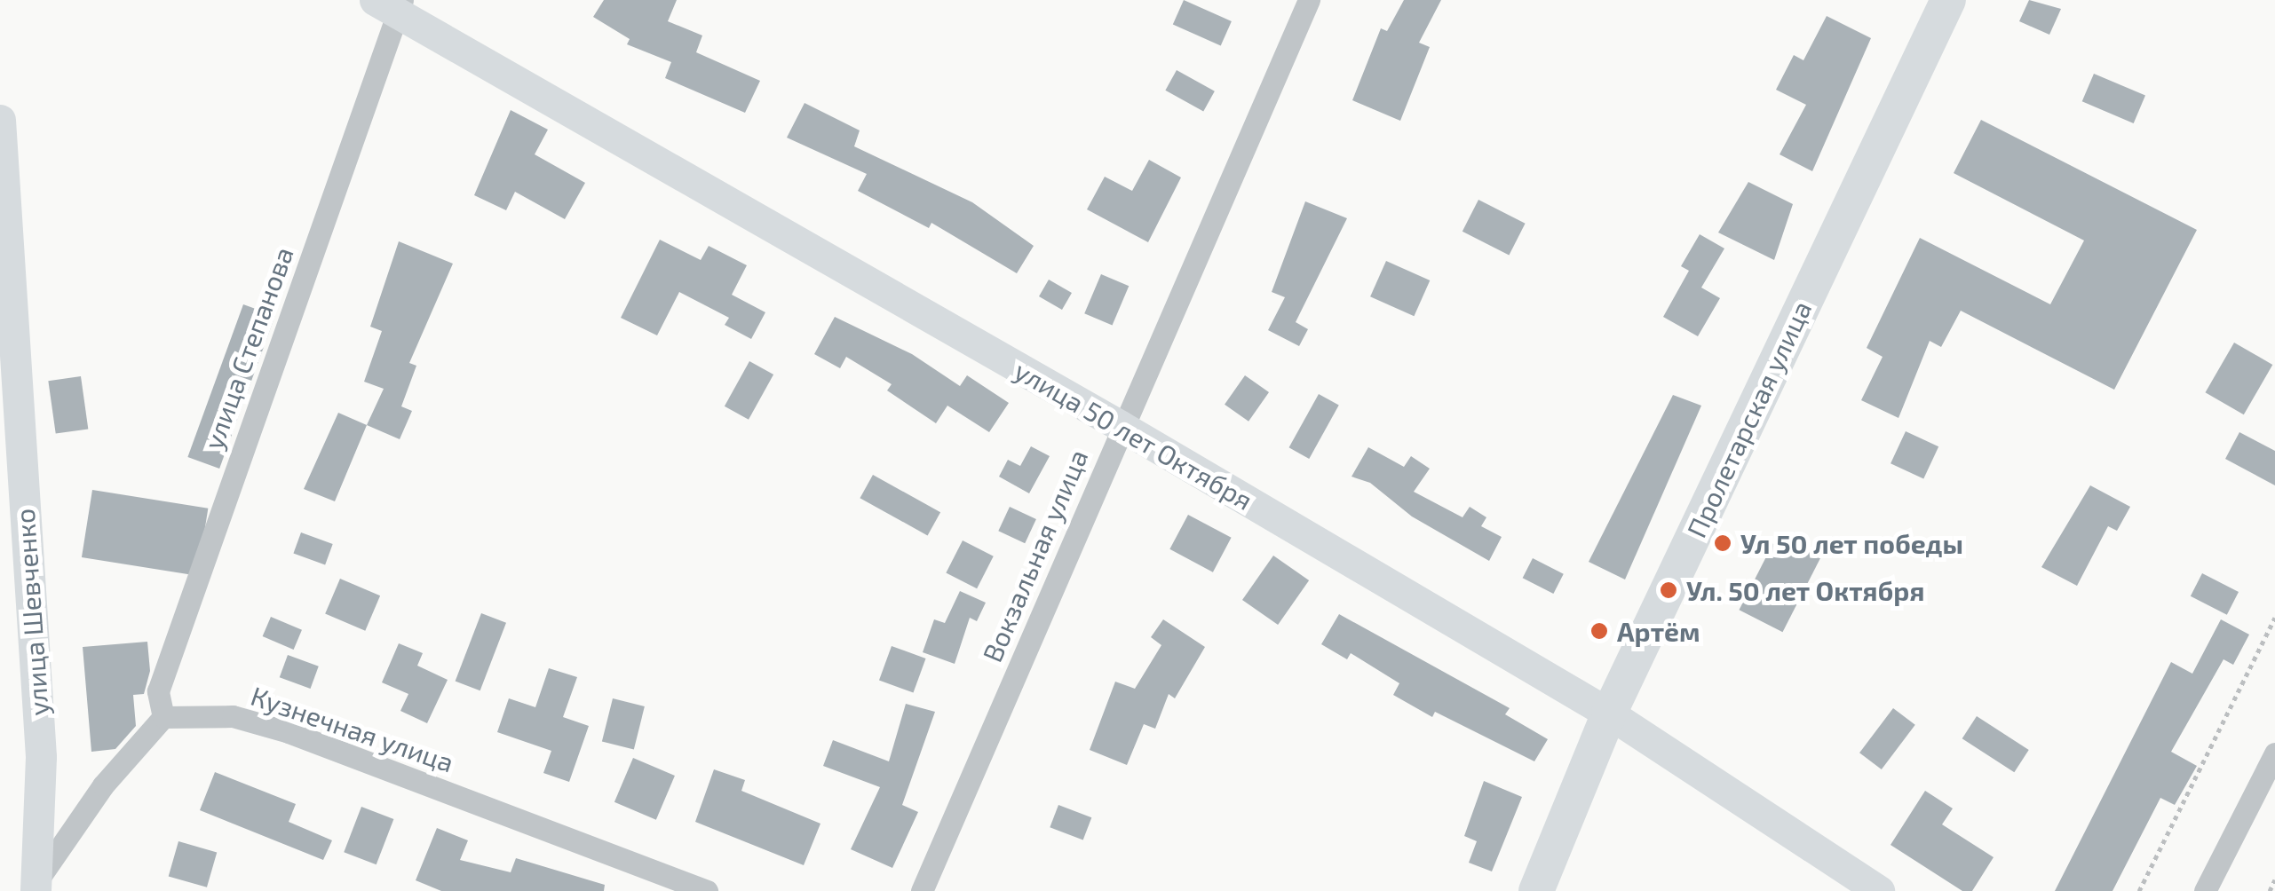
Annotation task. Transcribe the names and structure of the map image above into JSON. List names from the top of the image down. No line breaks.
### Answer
{"streets":{"main road":["Пролетарская улица"],"street":["улица Степанова","улица 50 лет Октября","Вокзальная улица","улица Шевченко","Кузнечная улица"]},"crossings":[["улица Степанова","улица 50 лет Октября"],["улица Степанова","Кузнечная улица"],["Пролетарская улица","улица 50 лет Октября"],["улица 50 лет Октября","Вокзальная улица"]],"places":["Ул 50 лет победы","Ул. 50 лет Октября","Артём"]}
